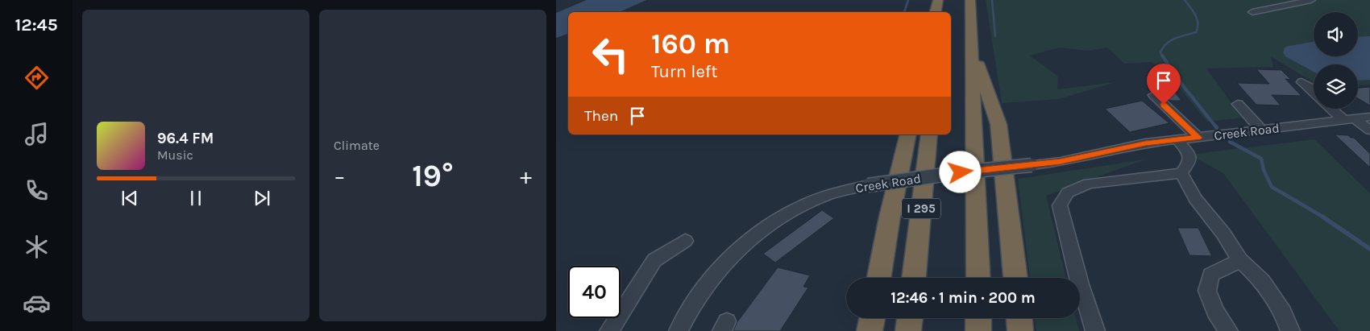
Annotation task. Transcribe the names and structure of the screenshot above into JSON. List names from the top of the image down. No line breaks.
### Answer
{"streets":{"highway":["I 295"],"street":["Creek Road"]},"page":{"tabs":"12:45","tile":"Climate","turn":["160 m","Turn left"],"then":"Then","song":["96.4 FM","Music"],"heat":["−","19°","+"],"limit":"40","trip":"12:46 · 1 min · 200 m"}}
